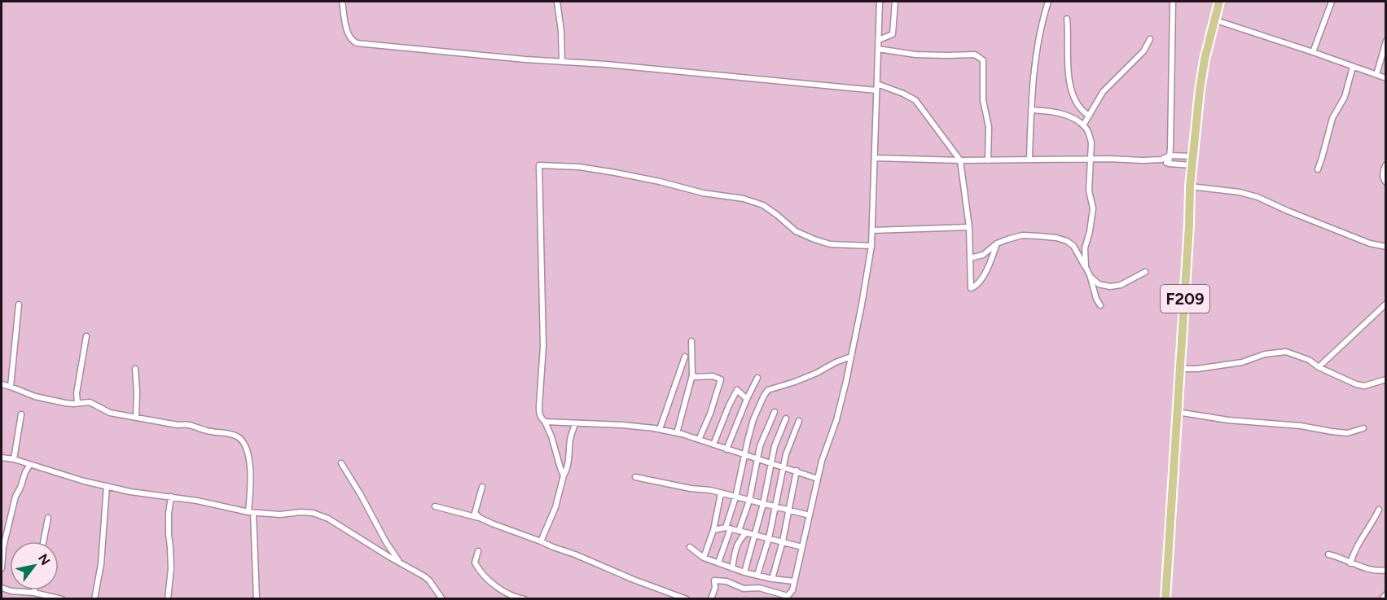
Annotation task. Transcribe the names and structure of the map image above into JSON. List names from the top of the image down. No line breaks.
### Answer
{"streets":{"main road":["F209"]},"north":"top right"}
